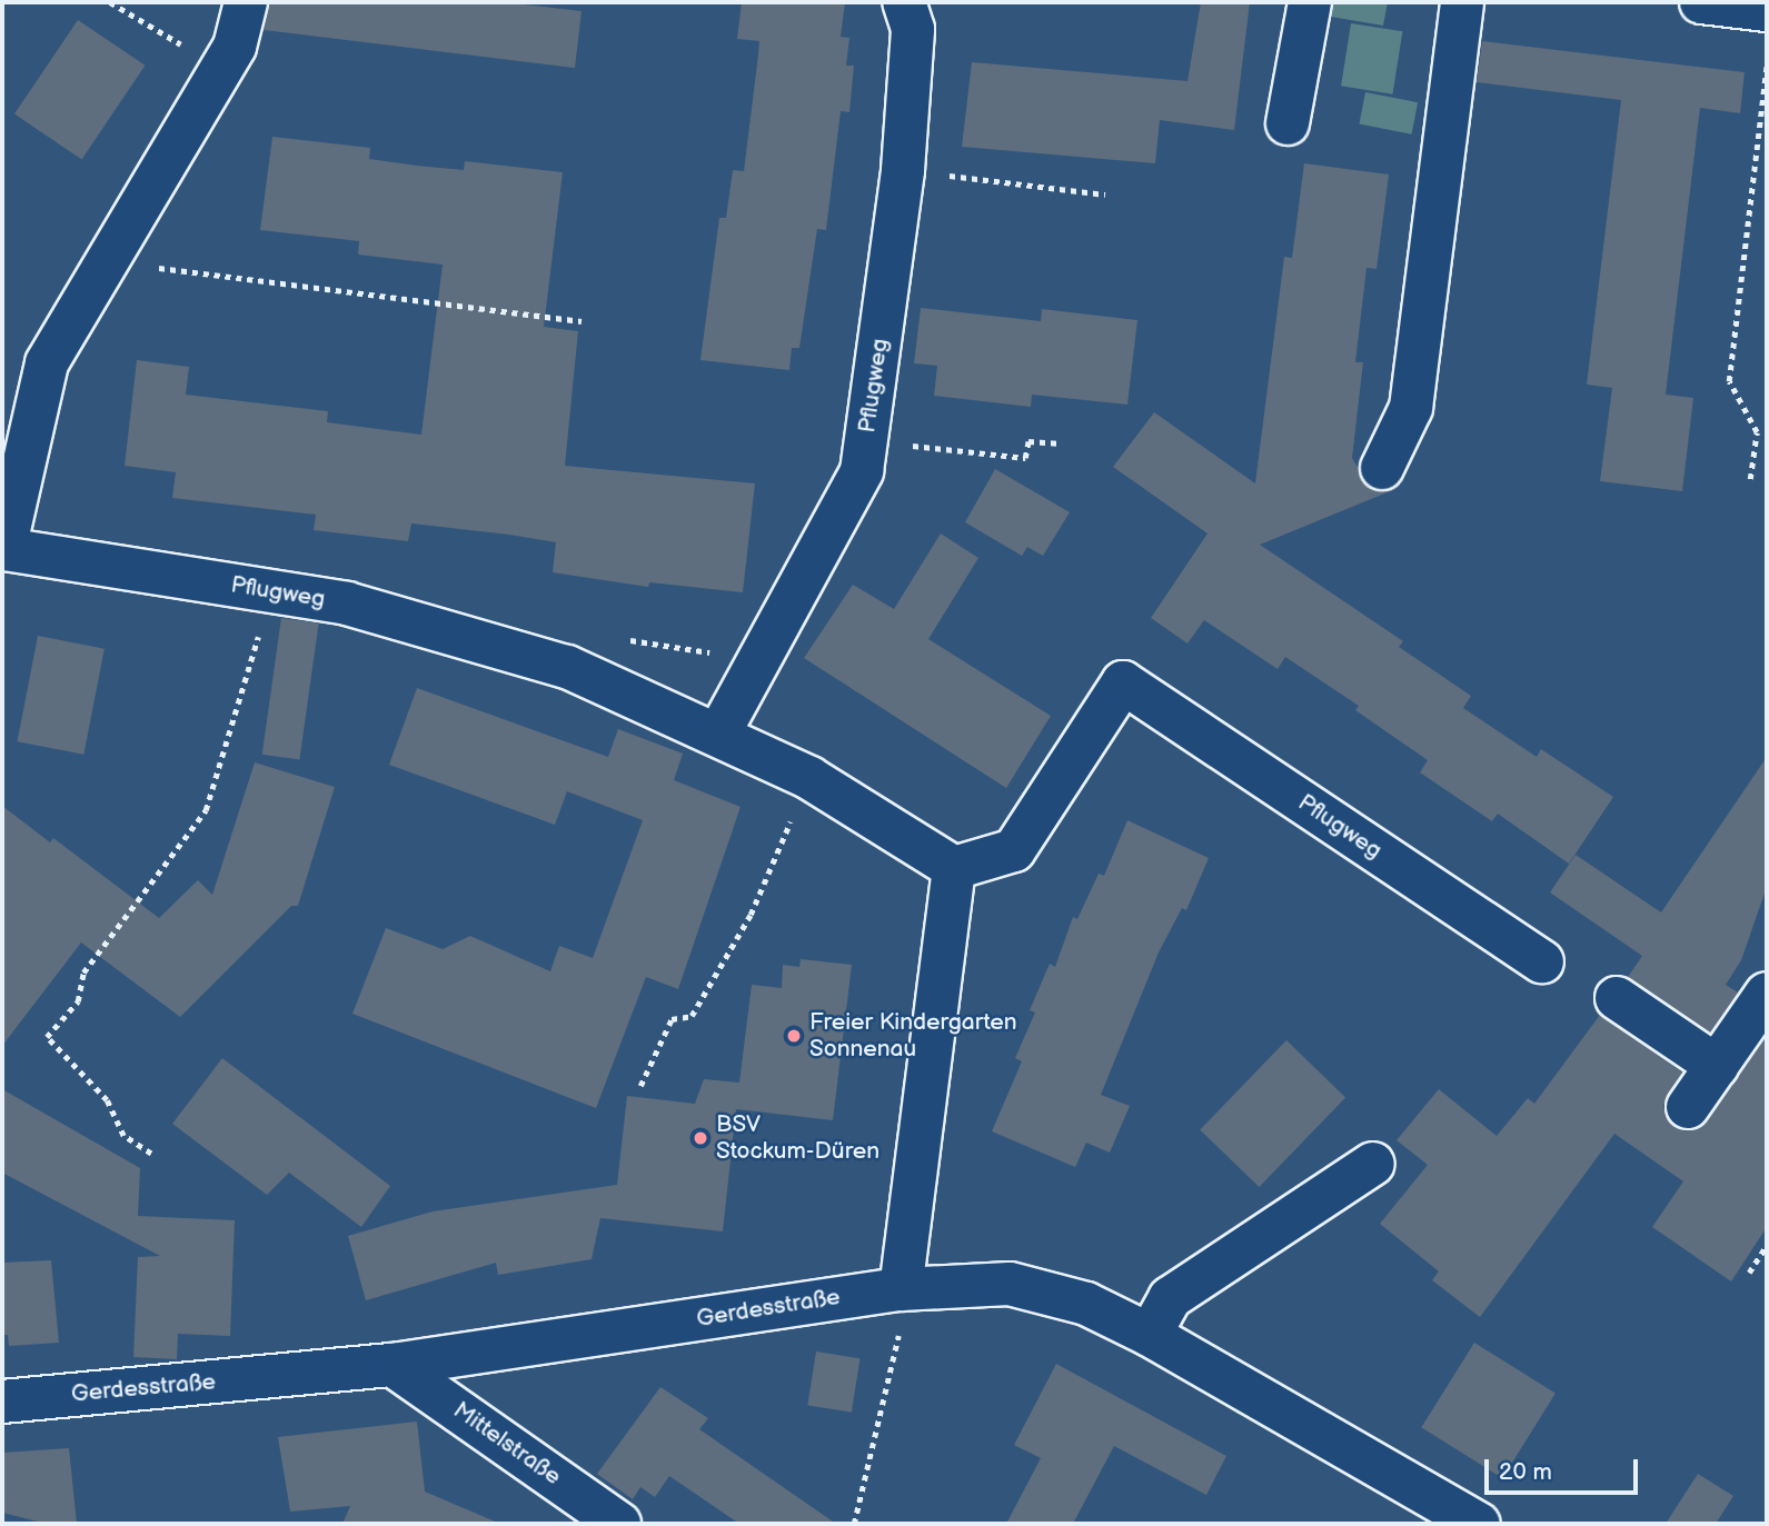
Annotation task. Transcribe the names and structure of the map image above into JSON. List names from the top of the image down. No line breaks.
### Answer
{"streets":{"street":["Pflugweg","Gerdesstraße","Mittelstraße"]},"crossings":[["Gerdesstraße","Mittelstraße"]],"places":["Freier Kindergarten Sonnenau","BSV Stockum-Düren"],"scale_bar":"20 m"}
